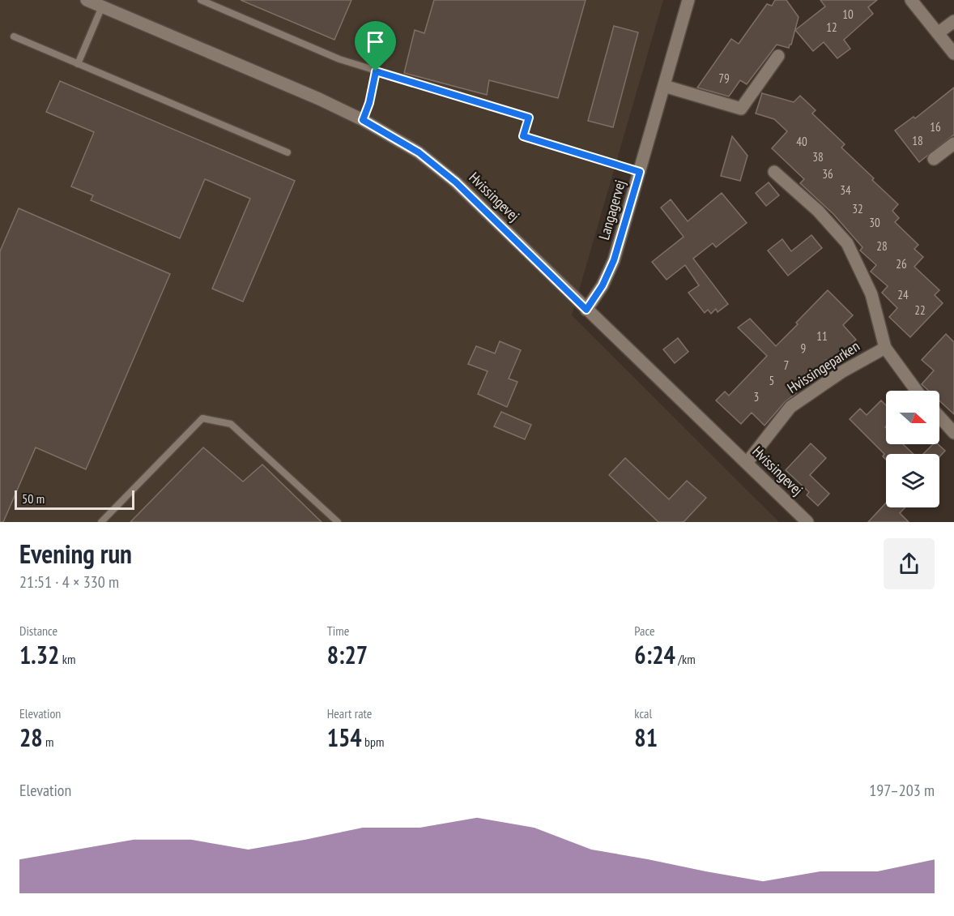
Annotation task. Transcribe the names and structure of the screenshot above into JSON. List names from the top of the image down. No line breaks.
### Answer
{"streets":{"street":["Hvissingevej","Langagervej","Hvissingeparken"]},"crossings":[["Hvissingevej","Langagervej"],["Hvissingevej","Hvissingeparken"]],"house_numbers":["10","12","79","16","18","40","38","36","34","32","30","28","26","24","22","11","9","7","5","3"],"scale_bar":"50 m","north":"right","page":{"scale":"50 m","heading":["Evening run","21:51 · 4 × 330 m"],"stats":[["Distance","1.32 km"],["Time","8:27"],["Pace","6:24 /km"],["Elevation","28 m"],["Heart rate","154 bpm"],["kcal","81"]],"chart":["Elevation","197–203 m"]}}
